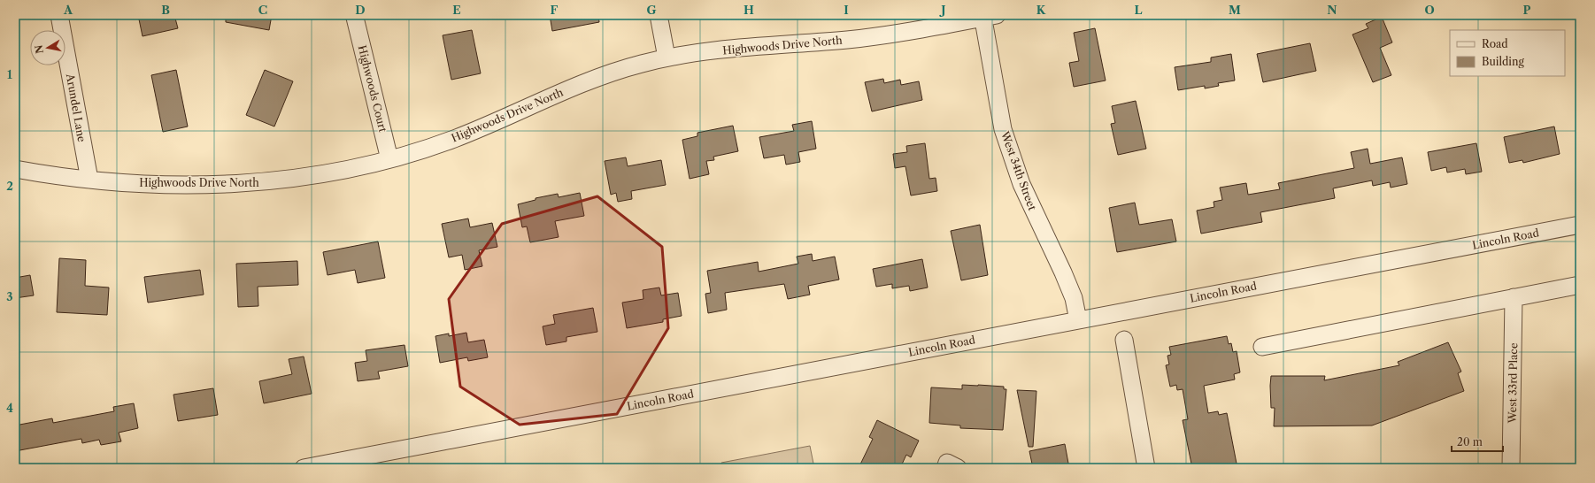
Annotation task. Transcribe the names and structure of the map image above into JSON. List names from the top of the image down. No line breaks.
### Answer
{"streets":{"street":["Highwoods Drive North","Highwoods Court","Arundel Lane","West 34th Street","Lincoln Road","West 33rd Place"]},"crossings":[["Highwoods Drive North","Highwoods Court"],["Highwoods Drive North","Arundel Lane"],["Highwoods Drive North","West 34th Street"],["West 34th Street","Lincoln Road"]],"legend":["Road","Building"],"scale_bar":"20 m","north":"left","grid":{"columns":["A","B","C","D","E","F","G","H","I","J","K","L","M","N","O","P"],"rows":["1","2","3","4"]}}
